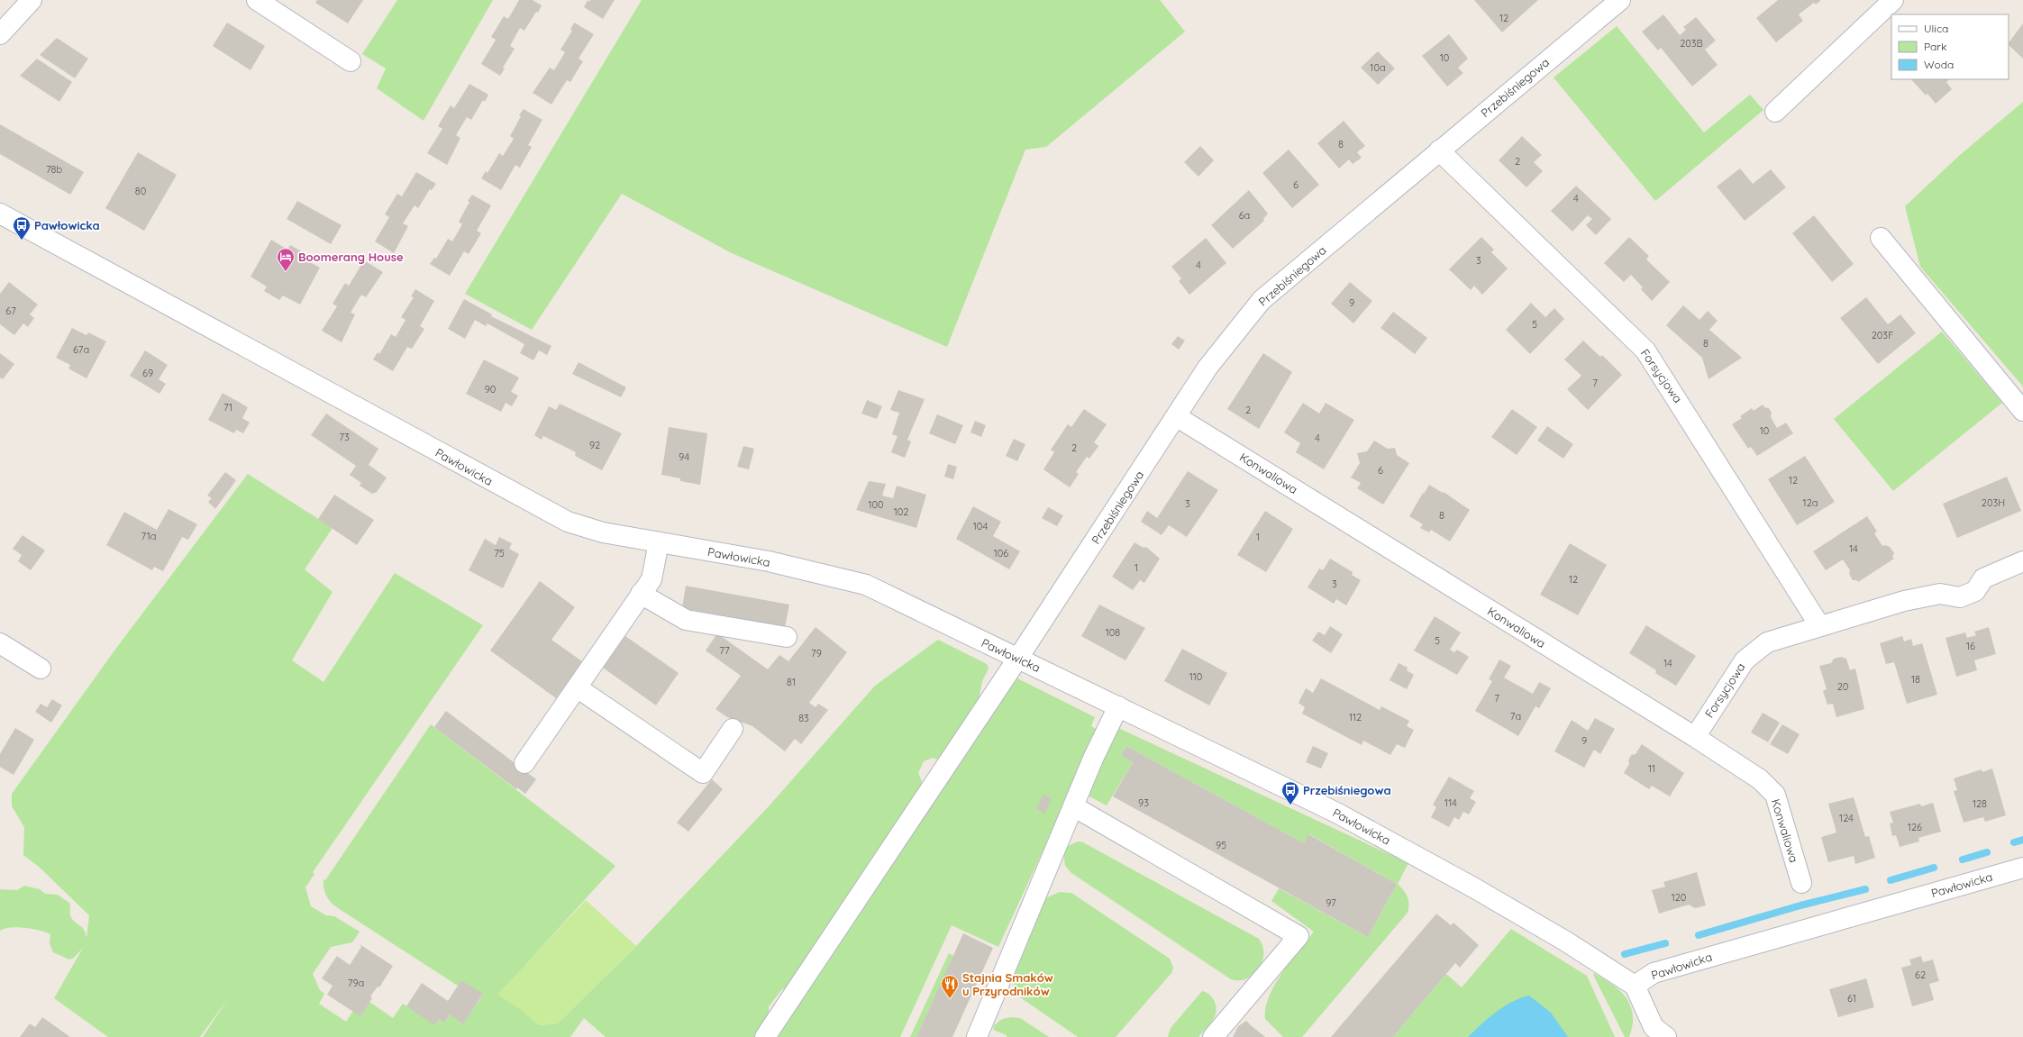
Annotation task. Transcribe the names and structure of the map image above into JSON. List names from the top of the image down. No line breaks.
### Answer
{"streets":{"street":["Przebiśniegowa","Forsycjowa","Pawłowicka","Konwaliowa"]},"crossings":[["Przebiśniegowa","Forsycjowa"],["Przebiśniegowa","Pawłowicka"],["Przebiśniegowa","Konwaliowa"],["Forsycjowa","Konwaliowa"]],"places":{"bus stop":["Pawłowicka","Przebiśniegowa"],"hotel":["Boomerang House"],"restaurant":["Stajnia Smaków u Przyrodników"]},"house_numbers":["12","203B","10","10a","8","2","78b","6","80","4","6a","3","4","9","67","5","203F","8","67a","69","7","90","71","2","10","73","4","92","2","94","6","12","12a","203H","3","100","102","8","104","71a","1","14","75","106","1","12","3","108","5","16","77","79","14","110","18","81","20","7","7a","112","83","9","11","93","114","128","124","126","95","120","97","62","79a","61"],"legend":["Ulica","Park","Woda"]}
